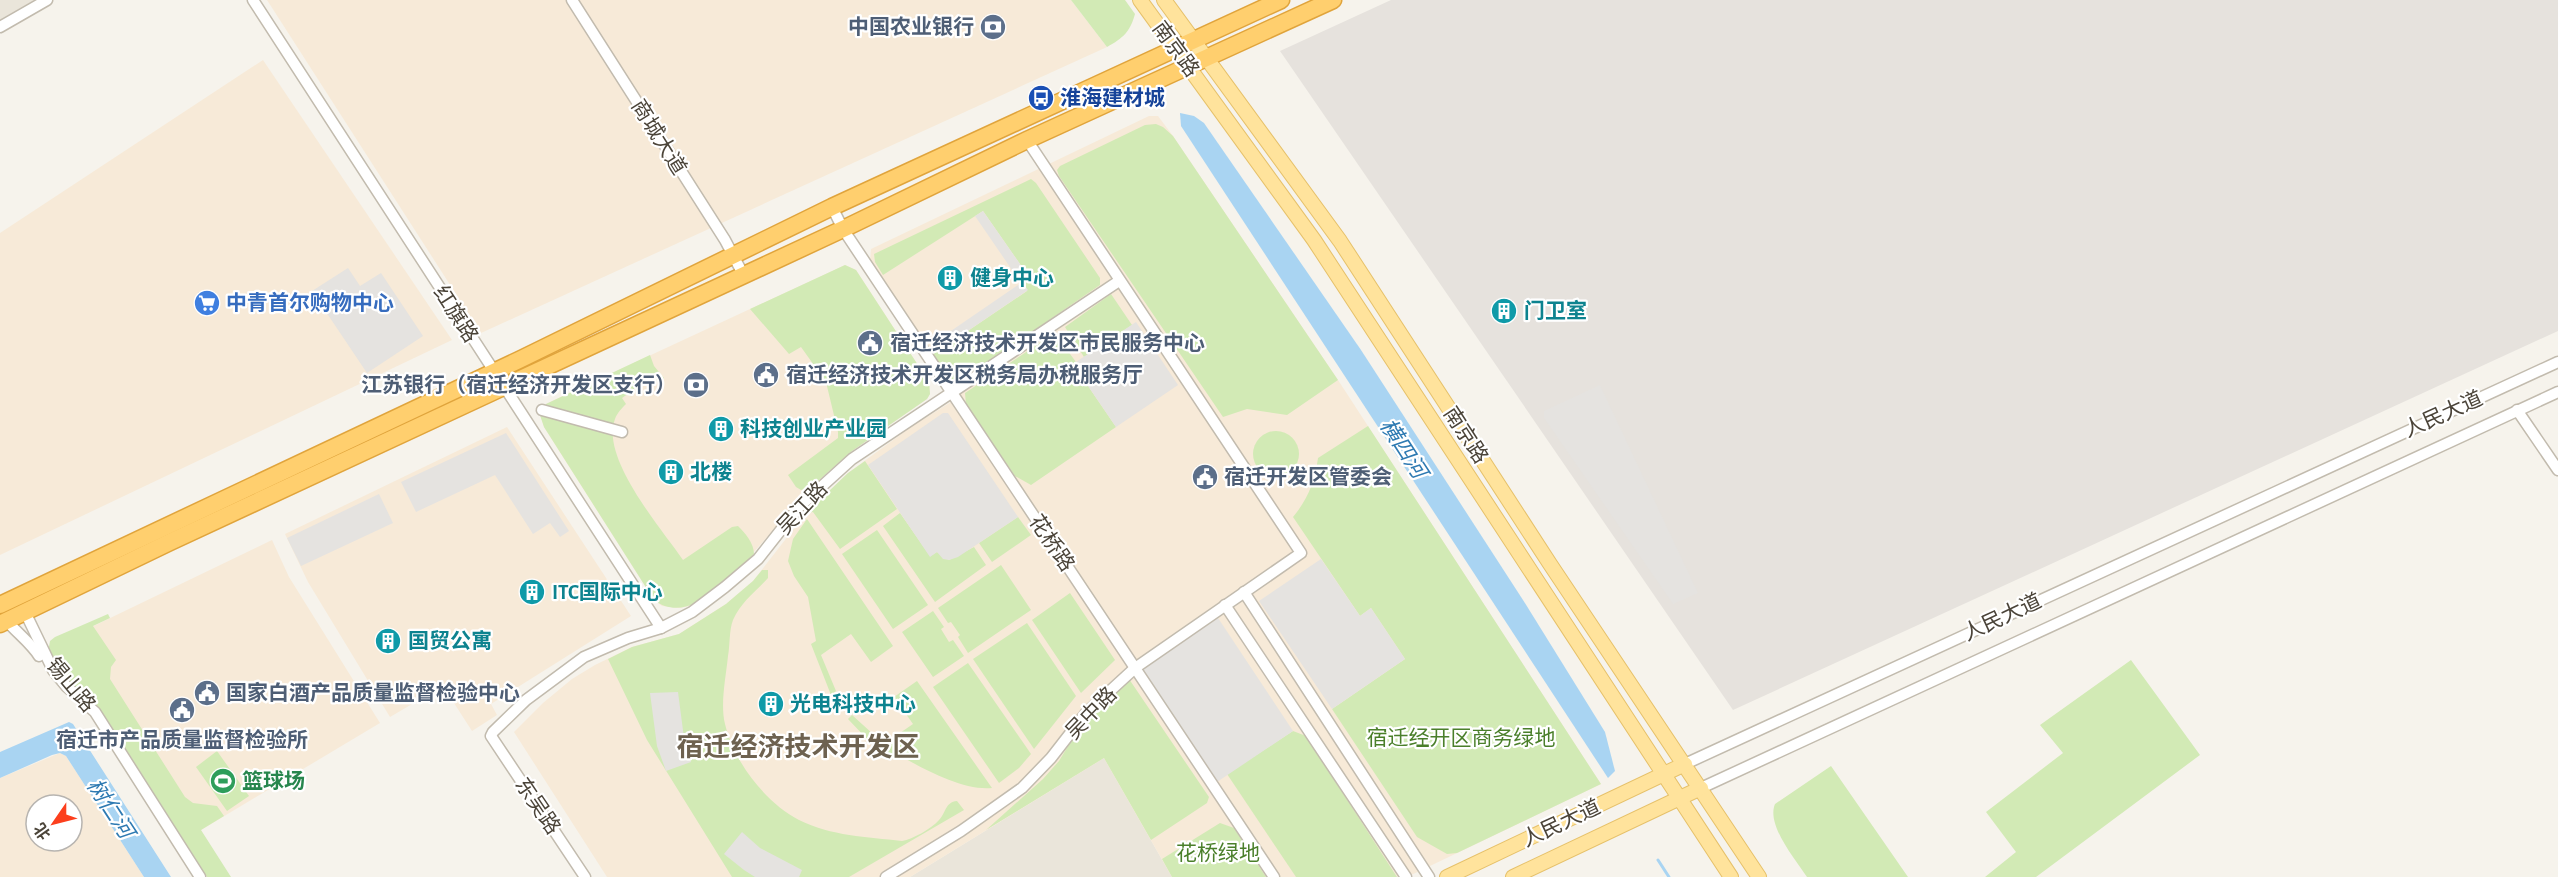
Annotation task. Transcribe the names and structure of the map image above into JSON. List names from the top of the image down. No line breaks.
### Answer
{"streets":{"main road":["南京路","人民大道"],"street":["商城大道","红旗路","吴江路","花桥路","锡山路","吴中路","东吴路"]},"crossings":[["南京路","人民大道"],["红旗路","吴江路"],["吴江路","花桥路"],["吴江路","吴中路"],["吴江路","东吴路"],["花桥路","吴中路"]],"districts":["宿迁经济技术开发区"],"water":["横四河","树仁河"],"parks":["宿迁经开区商务绿地","花桥绿地"],"places":{"bank":["中国农业银行","江苏银行（宿迁经济开发区支行）"],"bus stop":["淮海建材城"],"building":["健身中心","门卫室","科技创业产业园","北楼","ITC国际中心","国贸公寓","光电科技中心"],"supermarket":["中青首尔购物中心"],"public building":["宿迁经济技术开发区市民服务中心","宿迁经济技术开发区税务局办税服务厅","宿迁开发区管委会","国家白酒产品质量监督检验中心","宿迁市产品质量监督检验所"],"sports":["篮球场"]},"north":"bottom left"}
